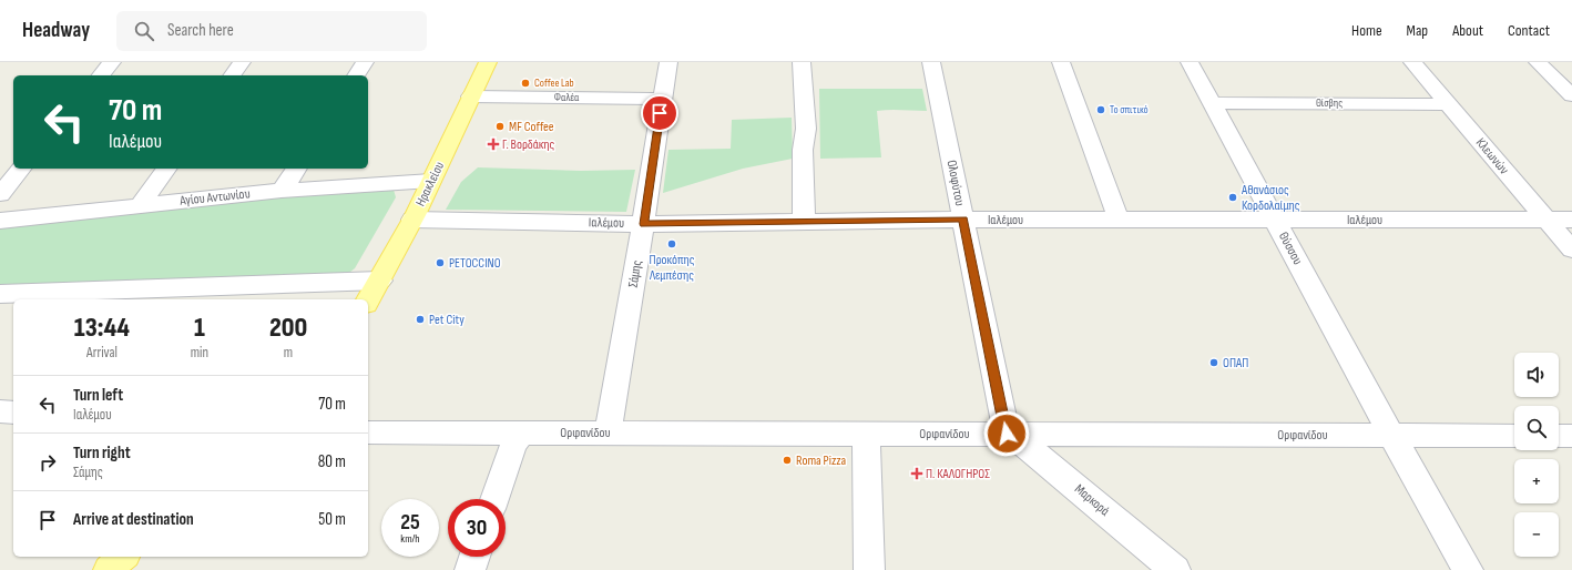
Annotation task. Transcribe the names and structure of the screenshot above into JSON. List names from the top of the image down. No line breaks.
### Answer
{"streets":{"main road":["Ηρακλείου"],"street":["Φαλέα","Θίσβης","Κλεωνών","Ολοφύτου","Αγίου Αντωνίου","Ιαλέμου","Θύσσου","Σάμης","Ορφανίδου","Μαρκορά"]},"crossings":[["Φαλέα","Ηρακλείου"],["Φαλέα","Σάμης"],["Θίσβης","Κλεωνών"],["Θίσβης","Θύσσου"],["Κλεωνών","Ιαλέμου"],["Ολοφύτου","Ιαλέμου"],["Ολοφύτου","Ορφανίδου"],["Ολοφύτου","Μαρκορά"],["Ηρακλείου","Αγίου Αντωνίου"],["Ηρακλείου","Ιαλέμου"],["Ιαλέμου","Θύσσου"],["Ιαλέμου","Σάμης"],["Θύσσου","Ορφανίδου"],["Σάμης","Ορφανίδου"],["Ορφανίδου","Μαρκορά"]],"places":{"other":["Coffee Lab","Το σπιτικό","MF Coffee","Αθανάσιος Κορδολαίμης","Προκόπης Λεμπέσης","PETOCCINO","Pet City","ΟΠΑΠ","Roma Pizza"],"health":["Γ. Βορδάκης","Π. ΚΑΛΟΓΗΡΟΣ"]},"page":{"header":"Headway","search":"Search here","nav":["Home","Map","About","Contact"],"turn":["70 m","Ιαλέμου"],"eta":["13:44","Arrival","1","min","200","m"],"map_buttons":["+","−"],"list":[{"name":"Turn left","note":"Ιαλέμου","value":"70 m"},{"name":"Turn right","note":"Σάμης","value":"80 m"},{"name":"Arrive at destination","value":"50 m"}],"speed":"25 km/h","limit":"30"}}
